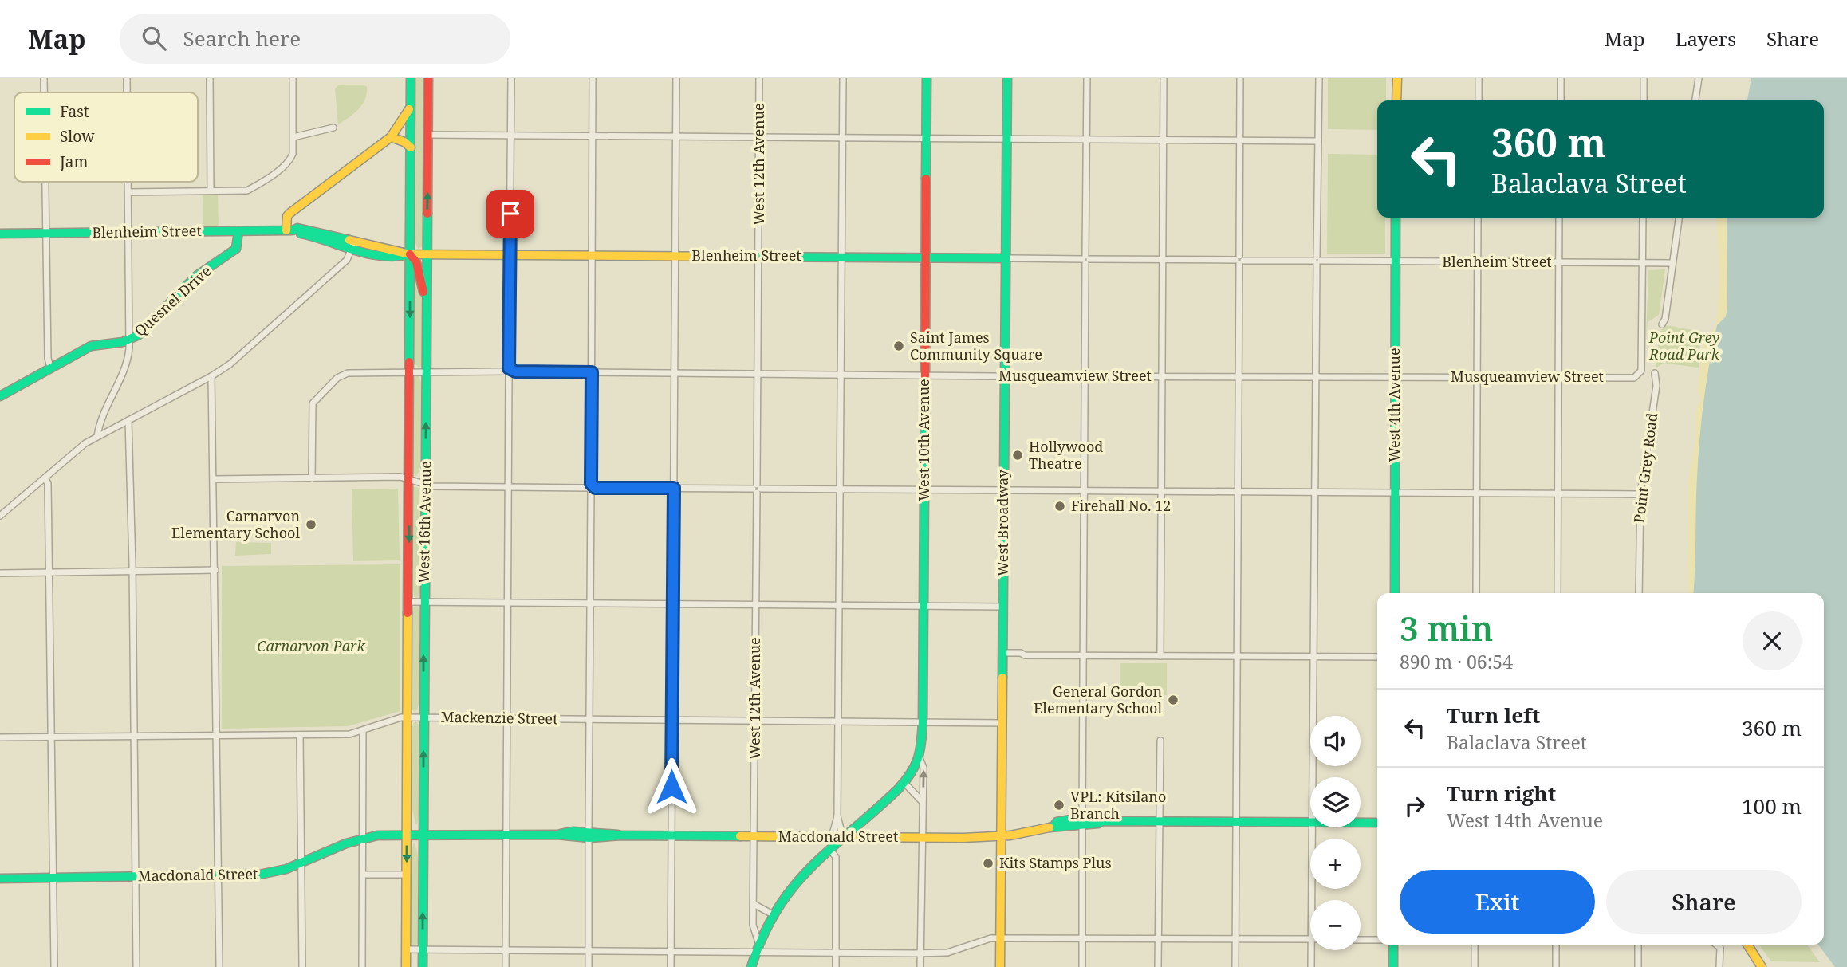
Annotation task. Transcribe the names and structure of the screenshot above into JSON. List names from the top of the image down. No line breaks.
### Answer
{"streets":{"street":["West 12th Avenue","Blenheim Street","Quesnel Drive","Musqueamview Street","West 4th Avenue","West 10th Avenue","Point Grey Road","West 16th Avenue","West Broadway","Mackenzie Street","Macdonald Street"]},"crossings":[["West 12th Avenue","Blenheim Street"],["West 12th Avenue","Musqueamview Street"],["West 12th Avenue","Mackenzie Street"],["West 12th Avenue","Macdonald Street"],["Blenheim Street","Quesnel Drive"],["Blenheim Street","Musqueamview Street"],["Blenheim Street","West 4th Avenue"],["Blenheim Street","West 10th Avenue"],["Blenheim Street","West 16th Avenue"],["Blenheim Street","West Broadway"],["Musqueamview Street","West 4th Avenue"],["Musqueamview Street","West 10th Avenue"],["Musqueamview Street","West 16th Avenue"],["Musqueamview Street","West Broadway"],["West 10th Avenue","Mackenzie Street"],["West 10th Avenue","Macdonald Street"],["West 16th Avenue","Mackenzie Street"],["West 16th Avenue","Macdonald Street"],["West Broadway","Mackenzie Street"],["West Broadway","Macdonald Street"]],"parks":["Point Grey Road Park","Carnarvon Park"],"places":["Saint James Community Square","Hollywood Theatre","Firehall No. 12","Carnarvon Elementary School","General Gordon Elementary School","VPL: Kitsilano Branch","Kits Stamps Plus"],"legend":["Fast","Slow","Jam"],"page":{"header":"Map","search":"Search here","nav":["Map","Layers","Share"],"turn":["360 m","Balaclava Street"],"heading":["3 min","890 m · 06:54"],"list":[{"name":"Turn left","note":"Balaclava Street","value":"360 m"},{"name":"Turn right","note":"West 14th Avenue","value":"100 m"}],"map_buttons":["+","−"],"buttons":["Exit","Share"]}}
